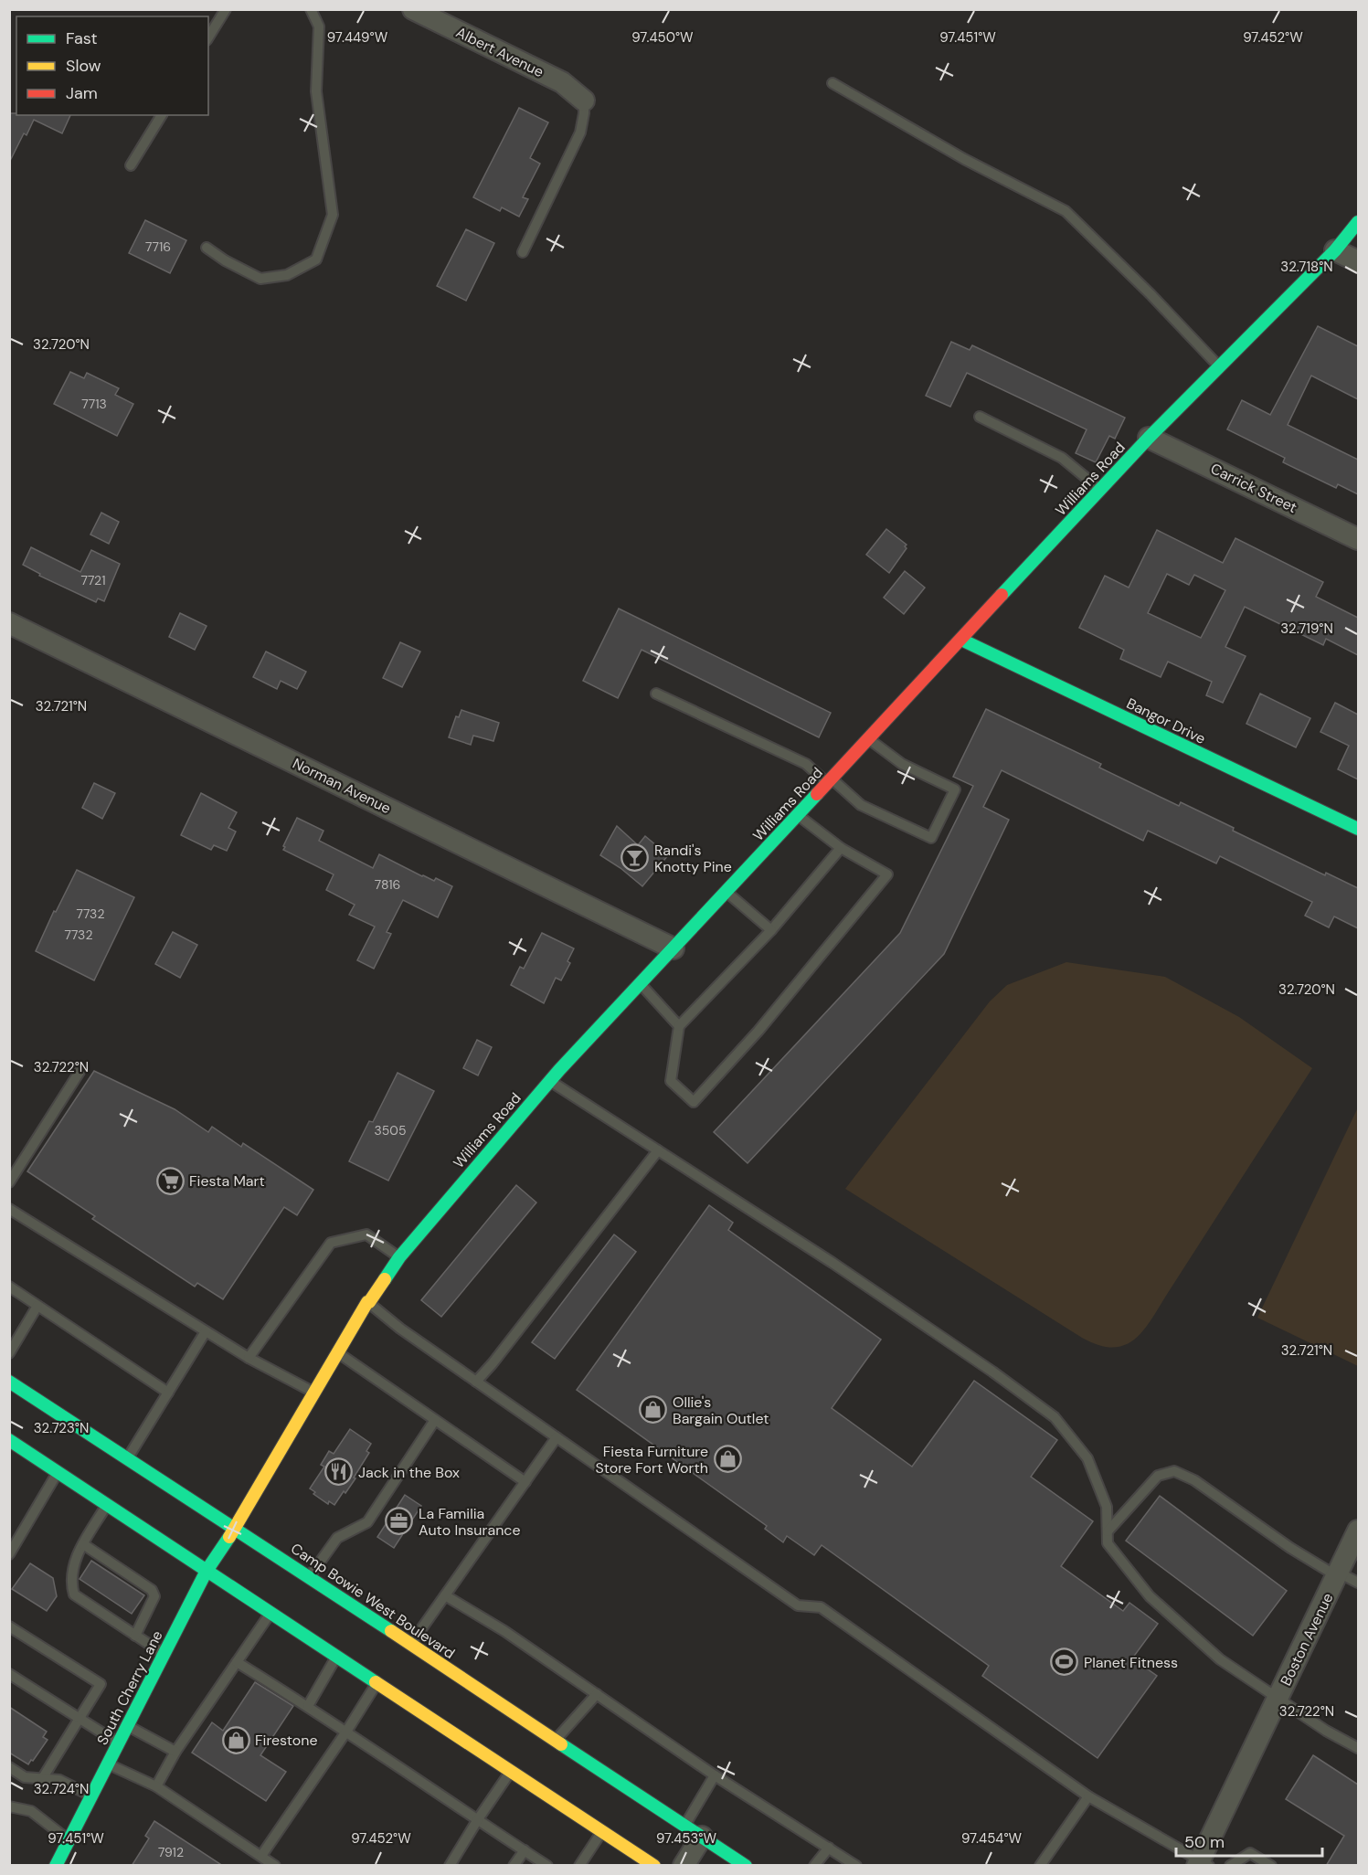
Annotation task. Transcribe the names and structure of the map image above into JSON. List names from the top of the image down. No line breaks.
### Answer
{"streets":{"street":["Albert Avenue","Williams Road","Carrick Street","Bangor Drive","Norman Avenue","Camp Bowie West Boulevard","Boston Avenue","South Cherry Lane"]},"crossings":[["Williams Road","Carrick Street"],["Williams Road","Bangor Drive"],["Williams Road","Norman Avenue"],["Williams Road","Camp Bowie West Boulevard"],["Williams Road","South Cherry Lane"],["Camp Bowie West Boulevard","South Cherry Lane"]],"places":{"bar":["Randi's Knotty Pine"],"supermarket":["Fiesta Mart"],"shop":["Ollie's Bargain Outlet","Fiesta Furniture Store Fort Worth","Firestone"],"restaurant":["Jack in the Box"],"office":["La Familia Auto Insurance"],"sports":["Planet Fitness"]},"house_numbers":["7716","7713","7721","7816","7732","7732","3505","7912"],"legend":["Fast","Slow","Jam"],"scale_bar":"50 m","coordinates":["97.449°W","97.450°W","97.451°W","97.452°W","32.718°N","32.720°N","32.719°N","32.721°N","32.722°N","32.723°N","32.724°N","97.453°W","97.454°W"]}
